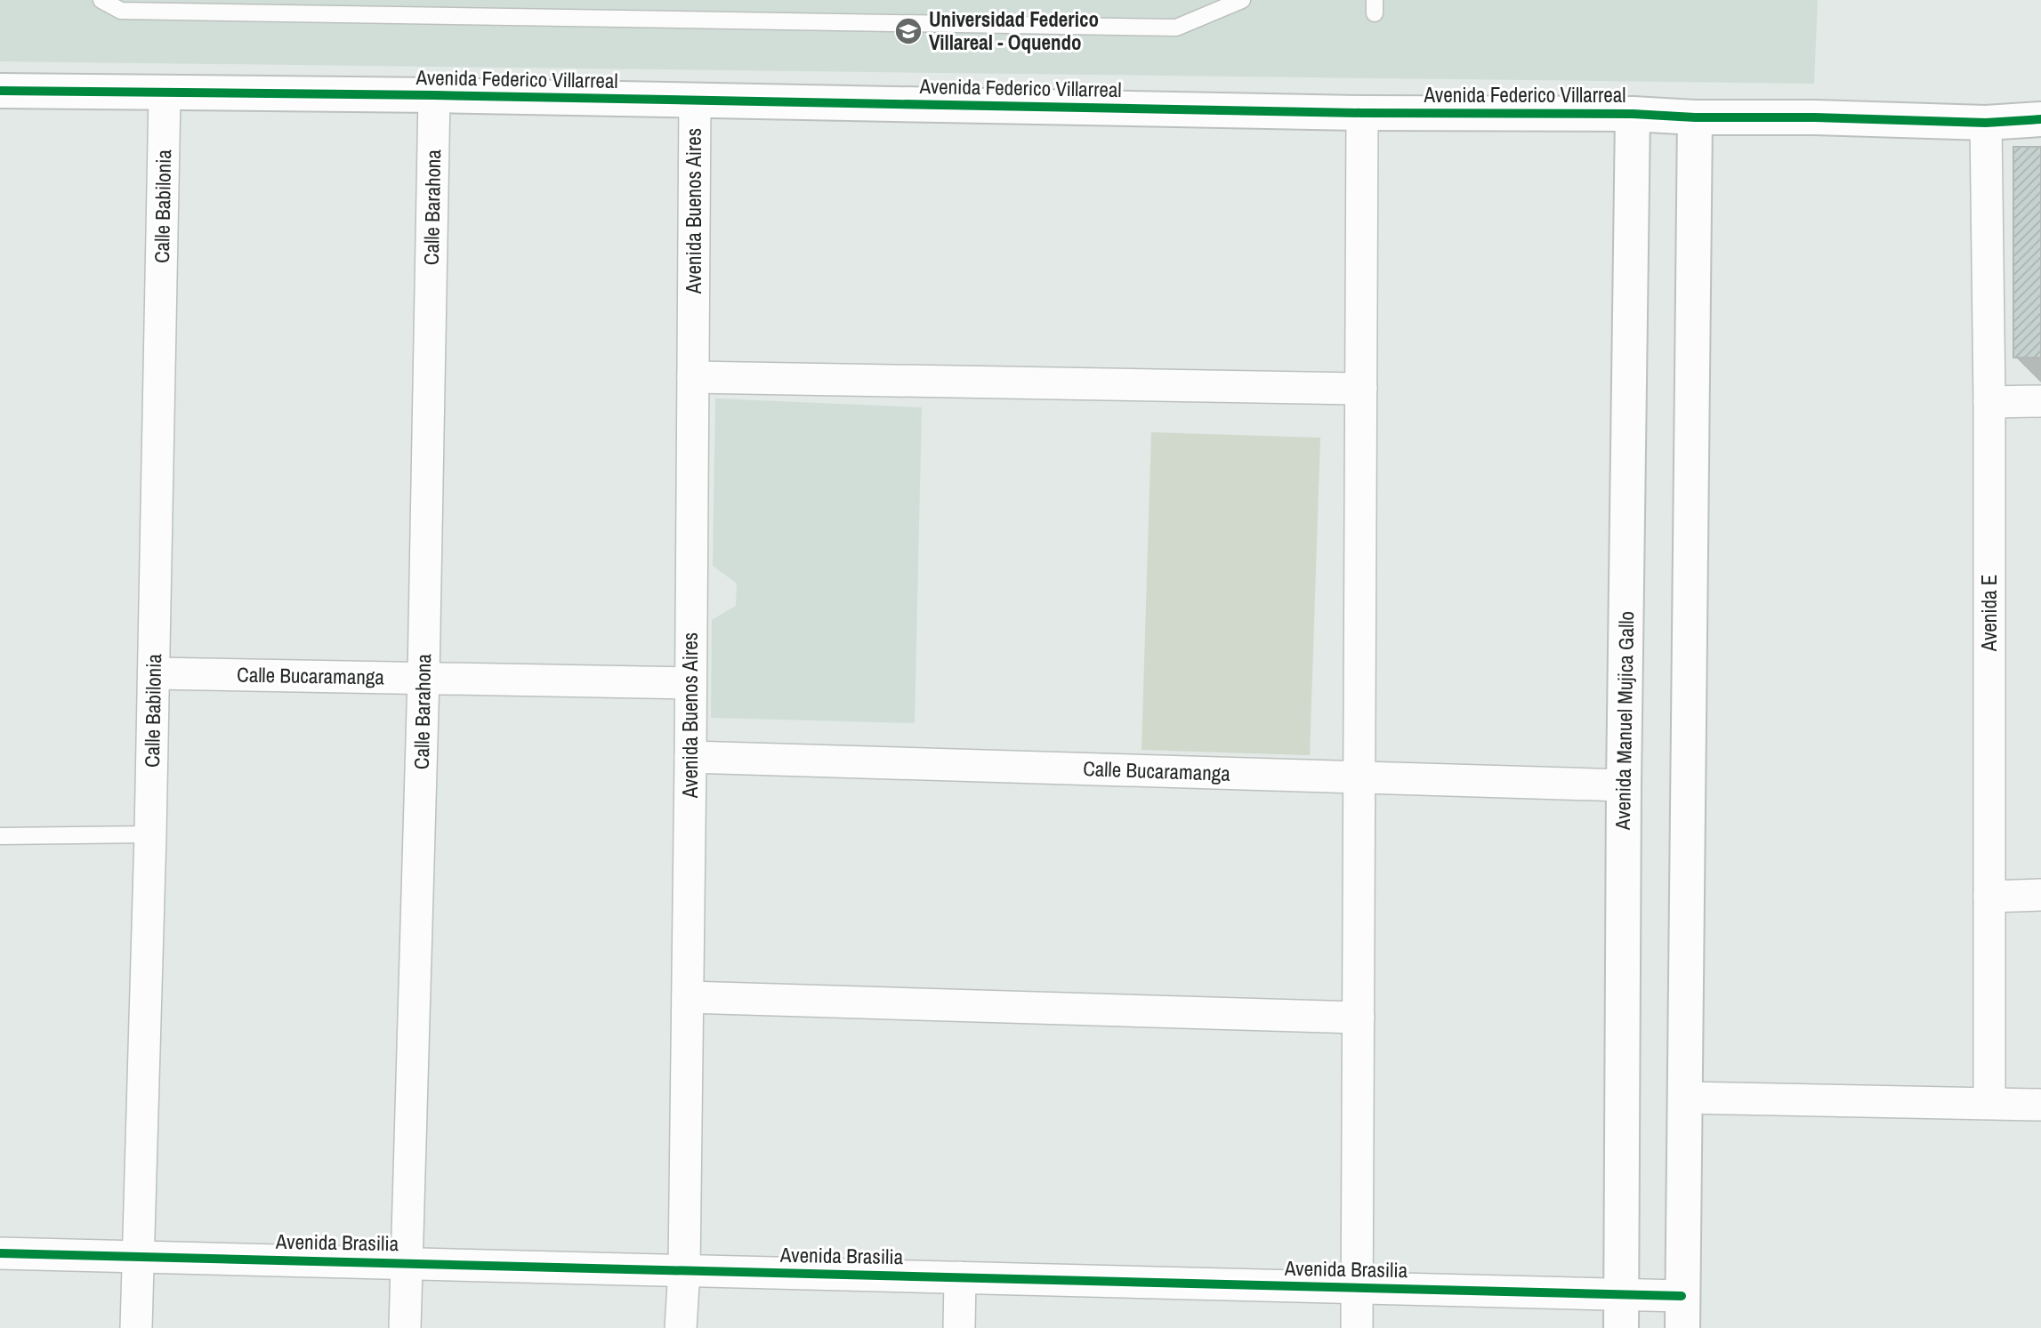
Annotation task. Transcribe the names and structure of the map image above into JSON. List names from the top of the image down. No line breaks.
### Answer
{"streets":{"street":["Avenida Federico Villarreal","Calle Babilonia","Calle Barahona","Avenida Buenos Aires","Avenida E","Calle Bucaramanga","Avenida Manuel Mujica Gallo","Avenida Brasilia"]},"crossings":[["Avenida Federico Villarreal","Calle Babilonia"],["Avenida Federico Villarreal","Calle Barahona"],["Avenida Federico Villarreal","Avenida Buenos Aires"],["Avenida Federico Villarreal","Avenida E"],["Avenida Federico Villarreal","Avenida Manuel Mujica Gallo"],["Calle Babilonia","Calle Bucaramanga"],["Calle Babilonia","Avenida Brasilia"],["Calle Barahona","Calle Bucaramanga"],["Calle Barahona","Avenida Brasilia"],["Avenida Buenos Aires","Calle Bucaramanga"],["Avenida Buenos Aires","Avenida Brasilia"],["Calle Bucaramanga","Avenida Manuel Mujica Gallo"],["Avenida Manuel Mujica Gallo","Avenida Brasilia"]],"places":{"school or university":["Universidad Federico Villareal - Oquendo"]}}
